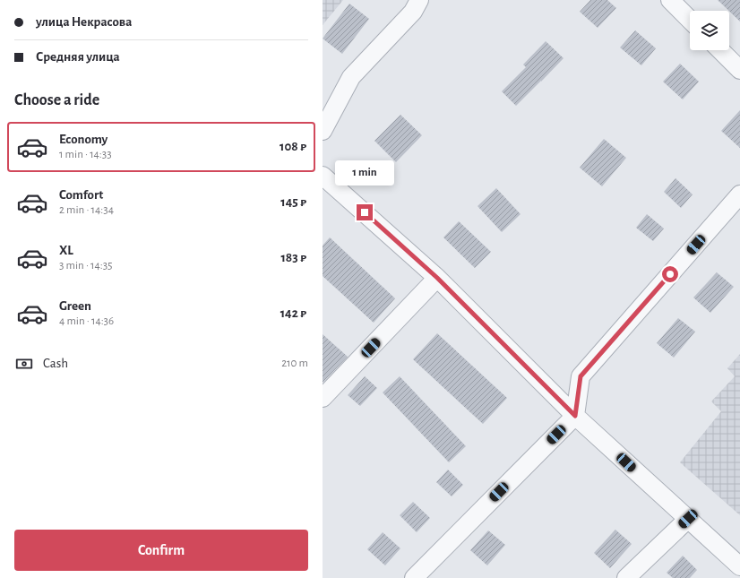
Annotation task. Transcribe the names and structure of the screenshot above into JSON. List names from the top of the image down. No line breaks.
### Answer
{"page":{"banner":["улица Некрасова","Средняя улица"],"heading":"Choose a ride","list":[{"name":"Economy","note":"1 min · 14:33","value":"108 ₽"},{"name":"Comfort","note":"2 min · 14:34","value":"145 ₽"},{"name":"XL","note":"3 min · 14:35","value":"183 ₽"},{"name":"Green","note":"4 min · 14:36","value":"142 ₽"}],"bubble":"1 min","pay":["Cash","210 m"],"buttons":"Confirm"}}
